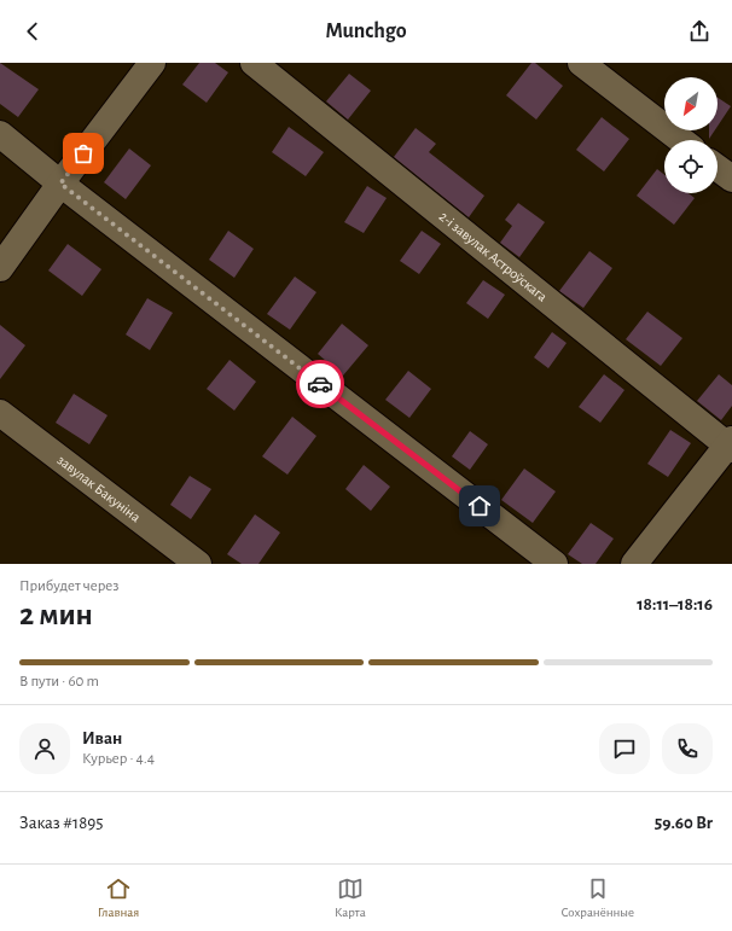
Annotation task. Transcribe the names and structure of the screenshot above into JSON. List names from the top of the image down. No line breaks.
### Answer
{"streets":{"street":["2-і завулак Астроўскага","завулак Бакуніна"]},"north":"bottom left","page":{"header":"Munchgo","heading":["2 мин","Прибудет через","18:11–18:16"],"panel":["Иван","Курьер · 4.4","Заказ #1895","59.60 Br"],"bar":"В пути · 60 m","tabs":["Главная","Карта","Сохранённые"]}}
